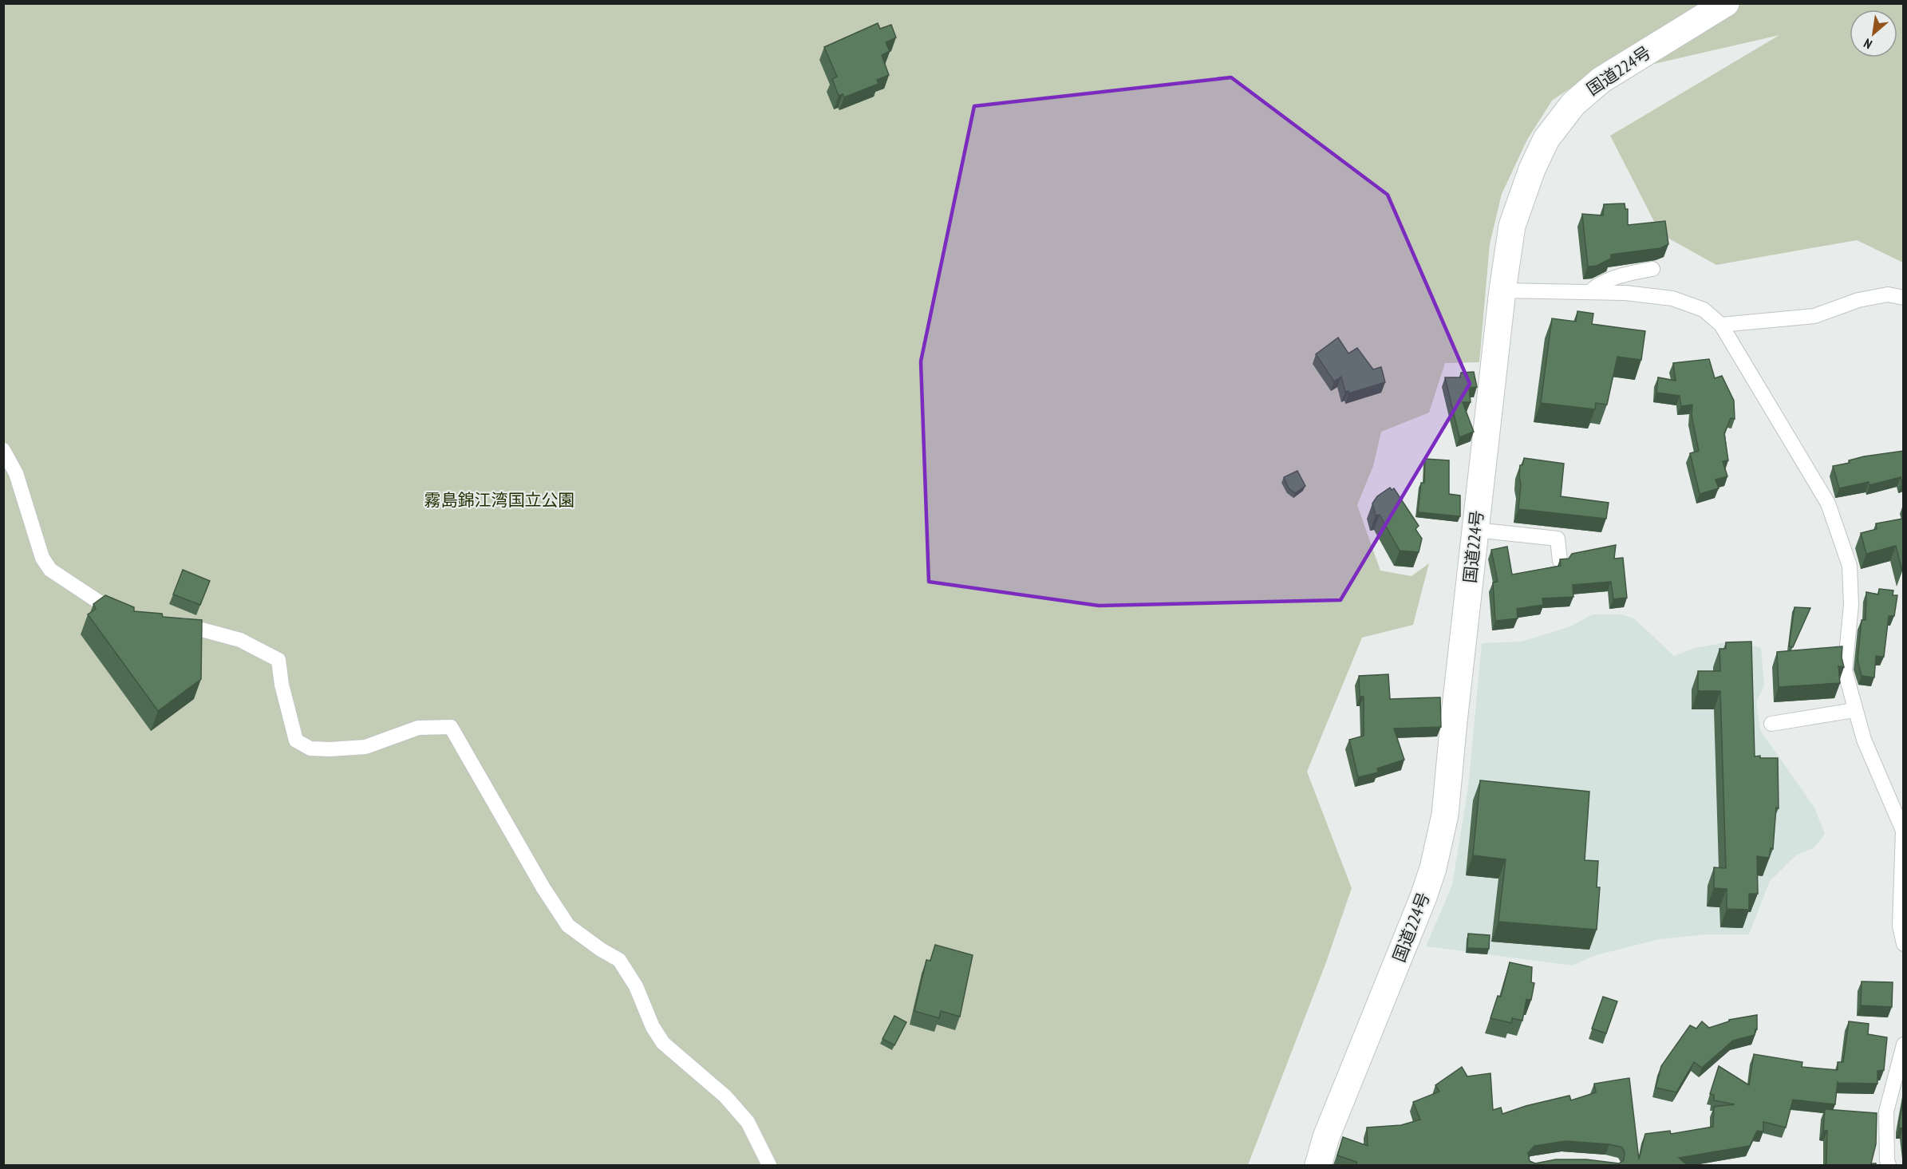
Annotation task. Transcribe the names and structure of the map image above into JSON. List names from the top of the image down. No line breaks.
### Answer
{"streets":{"highway":["国道224号"]},"parks":["霧島錦江湾国立公園"],"north":"bottom left"}
